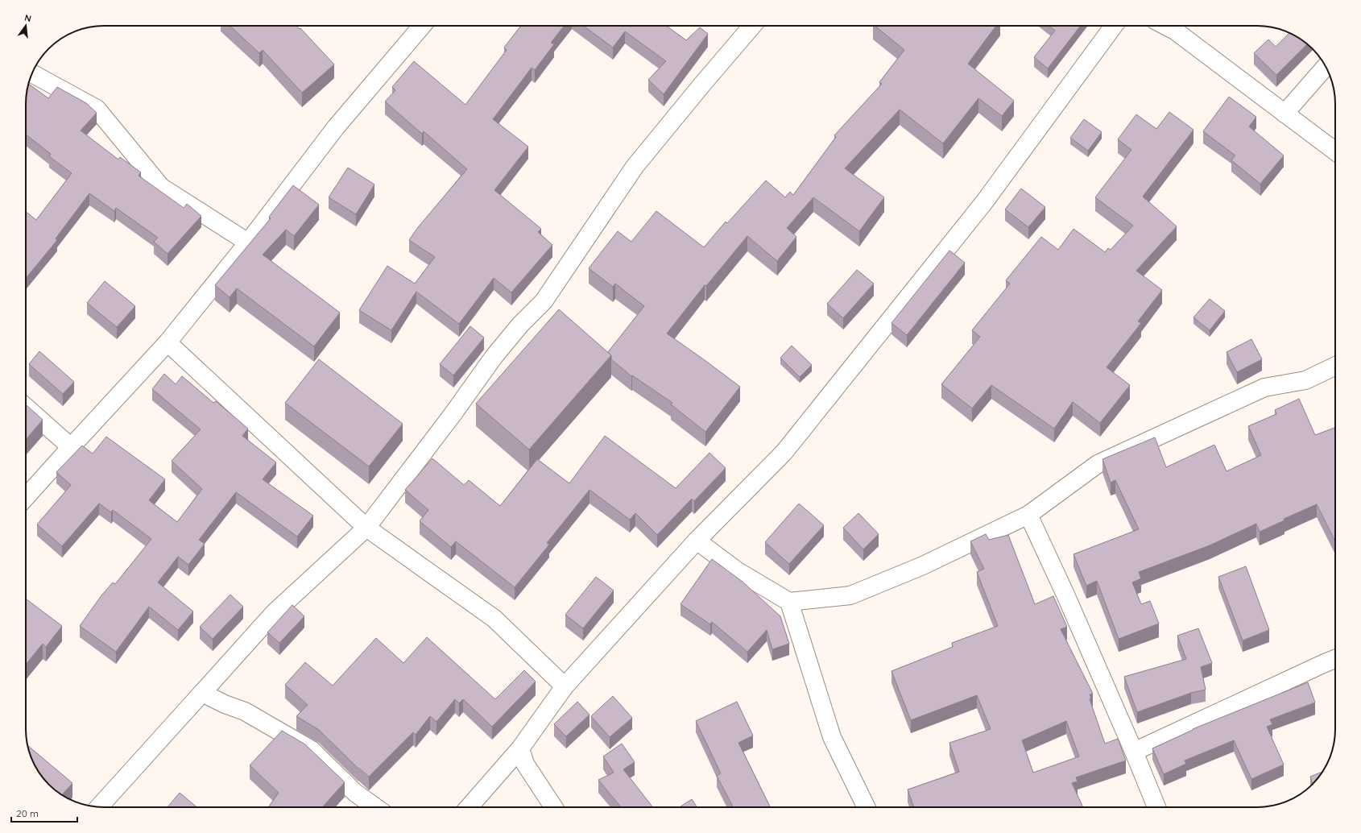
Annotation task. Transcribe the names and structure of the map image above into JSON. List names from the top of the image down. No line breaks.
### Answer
{"scale_bar":"20 m","north":"top"}
